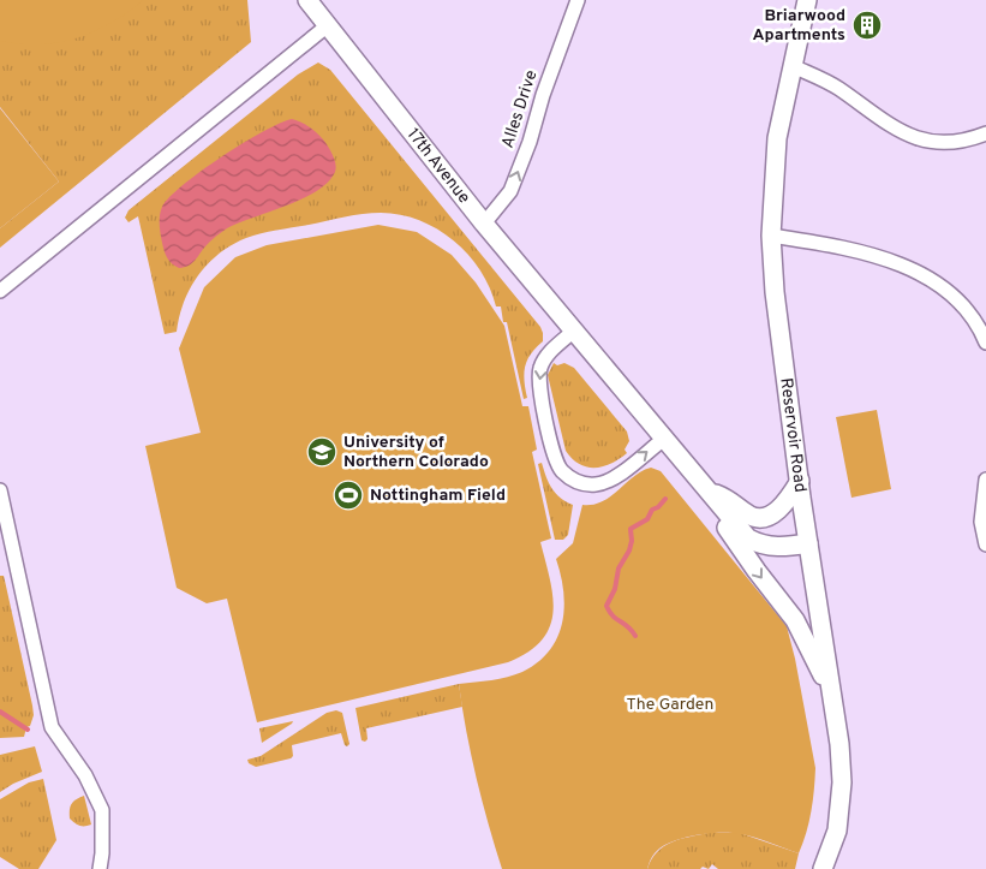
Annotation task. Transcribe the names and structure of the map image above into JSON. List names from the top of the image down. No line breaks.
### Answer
{"streets":{"street":["Alles Drive","17th Avenue","Reservoir Road"]},"crossings":[["Alles Drive","17th Avenue"],["17th Avenue","Reservoir Road"]],"one_way":["Alles Drive"],"parks":["The Garden"],"places":{"building":["Briarwood Apartments"],"school or university":["University of Northern Colorado"],"sports":["Nottingham Field"]}}
